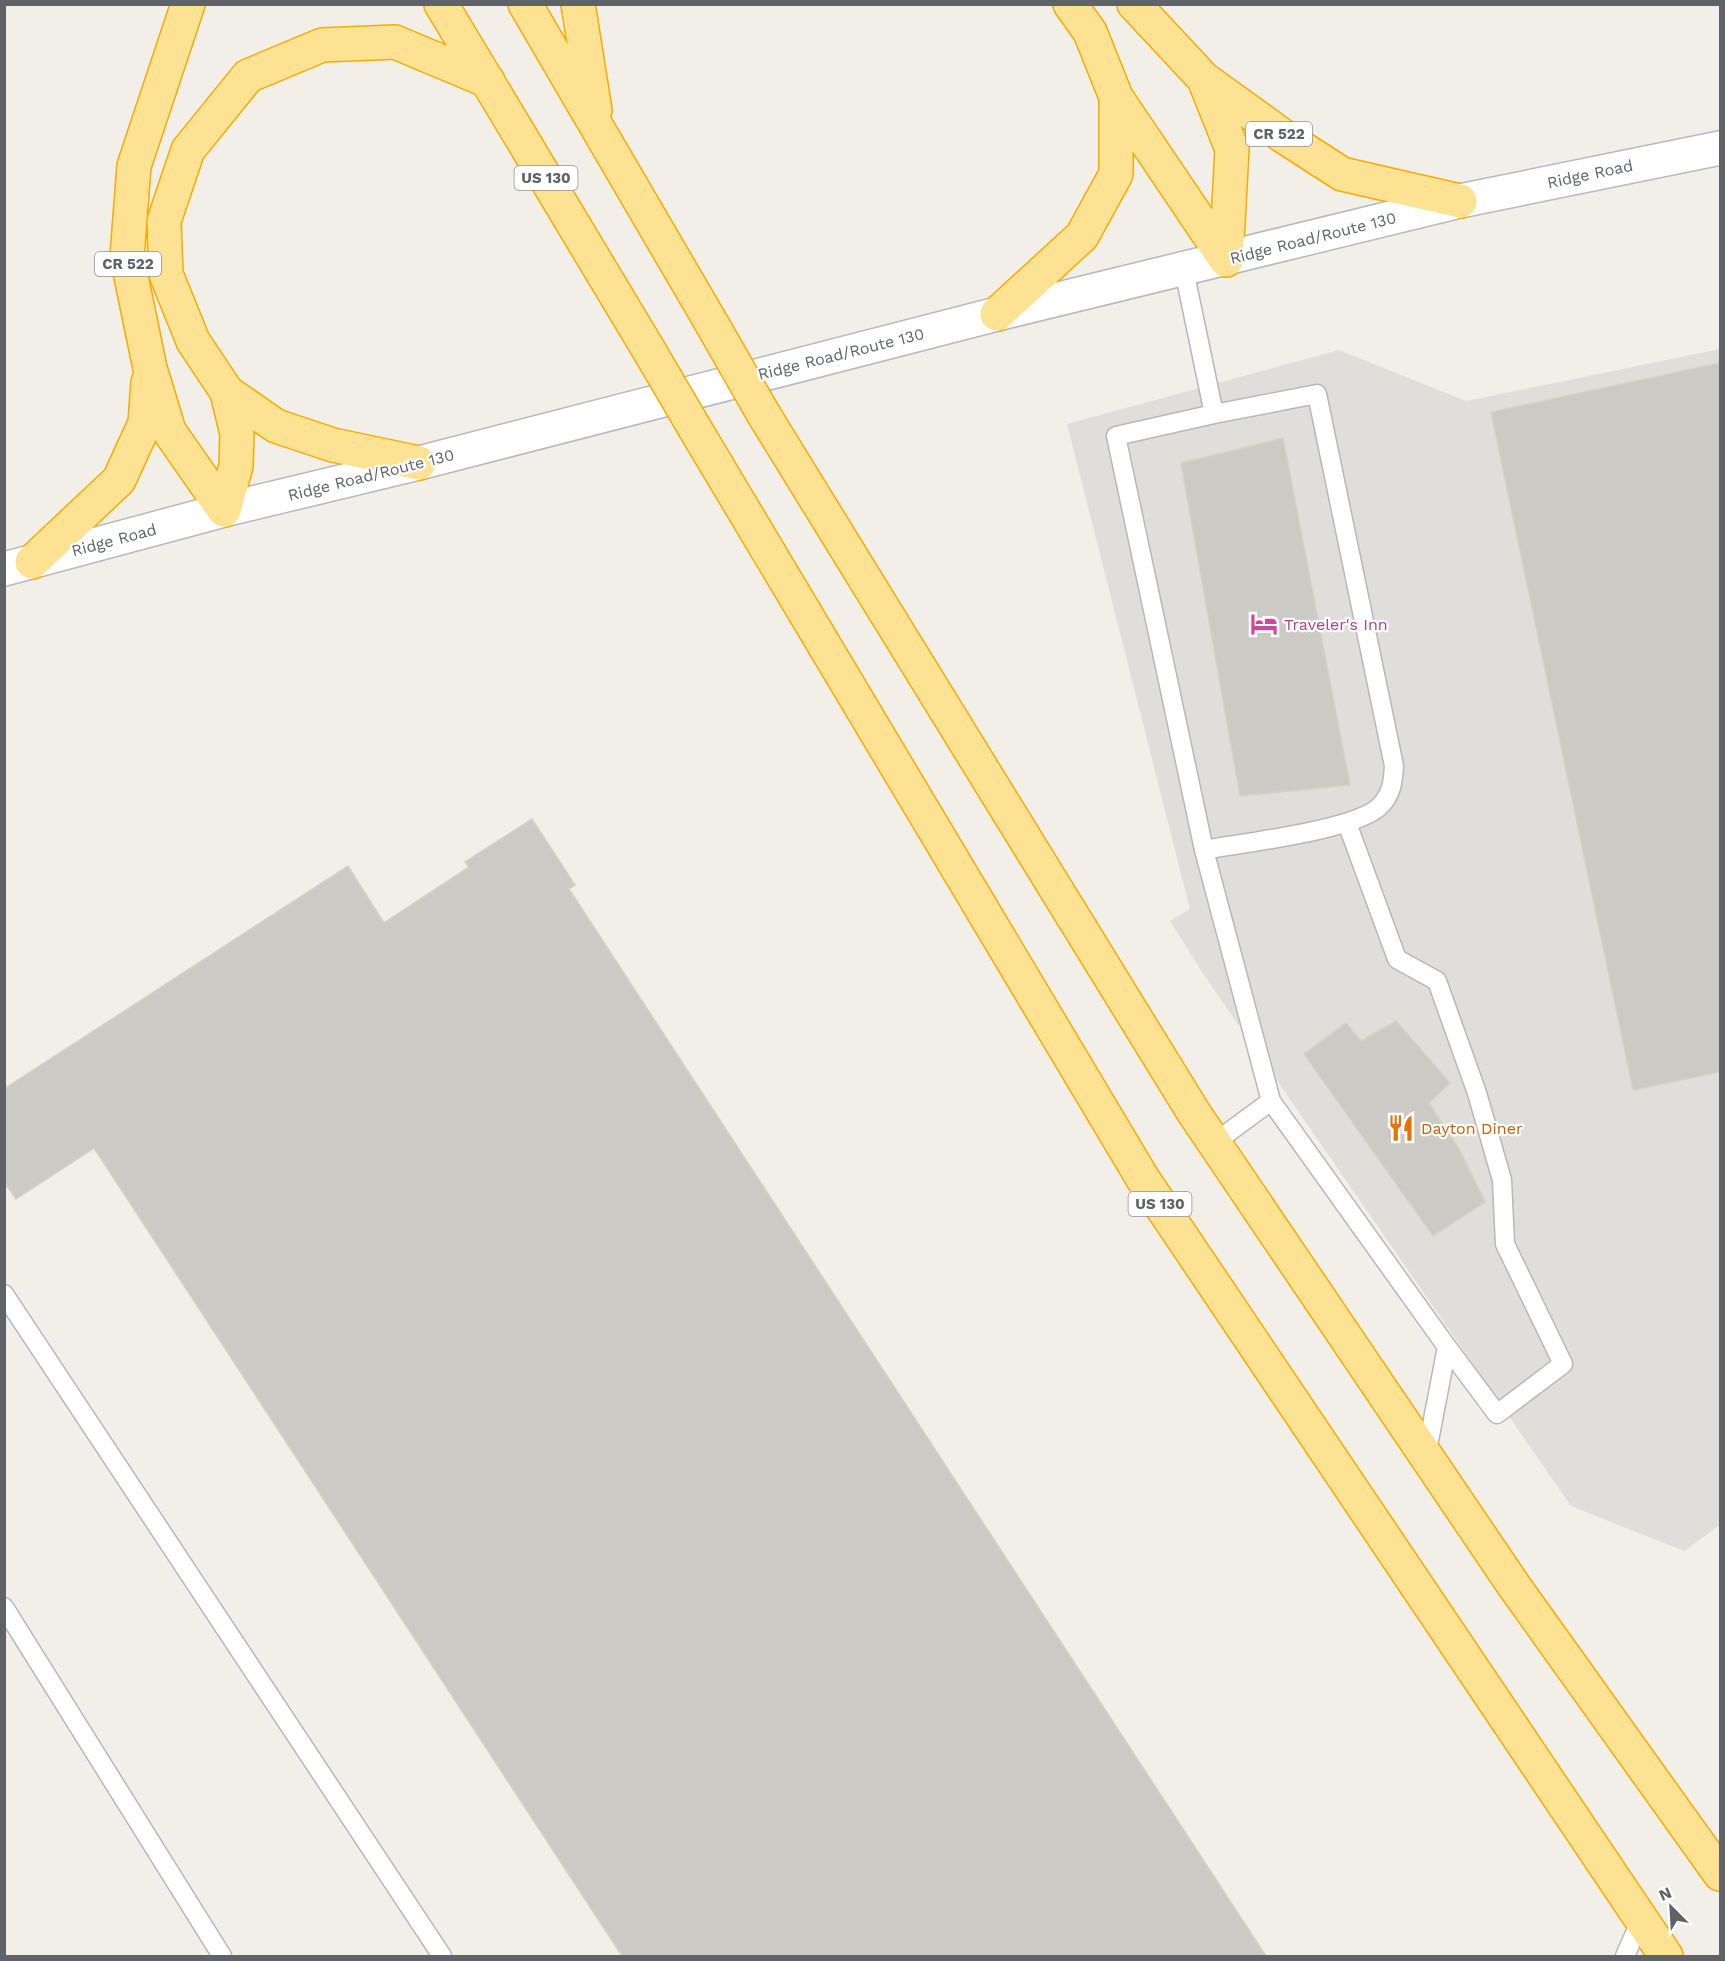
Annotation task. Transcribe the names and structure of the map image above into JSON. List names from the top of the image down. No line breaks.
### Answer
{"streets":{"highway":["CR 522","US 130"],"street":["Ridge Road","Ridge Road/Route 130"]},"crossings":[["CR 522","Ridge Road"],["CR 522","Ridge Road/Route 130"],["Ridge Road","Ridge Road/Route 130"]],"places":{"hotel":["Traveler's Inn"],"restaurant":["Dayton Diner"]},"north":"top left"}
